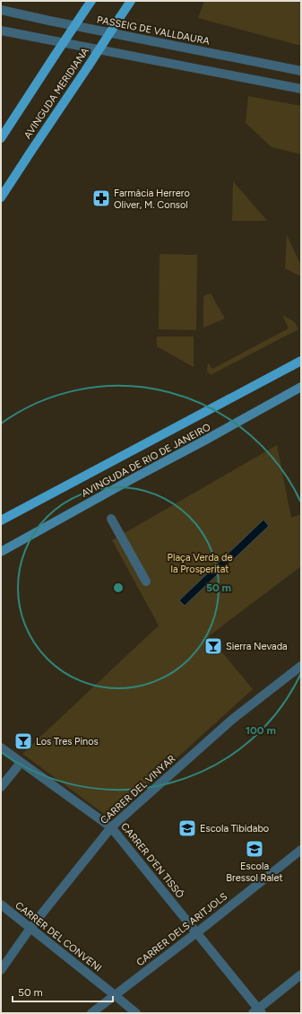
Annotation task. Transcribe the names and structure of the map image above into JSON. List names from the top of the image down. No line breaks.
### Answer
{"streets":{"main road":["AVINGUDA MERIDIANA","AVINGUDA DE RIO DE JANEIRO"],"street":["PASSEIG DE VALLDAURA","CARRER DEL VINYAR","CARRER D'EN TISSÓ","CARRER DELS ARITJOLS","CARRER DEL CONVENI"]},"crossings":[["CARRER DEL VINYAR","CARRER D'EN TISSÓ"],["CARRER DEL VINYAR","CARRER DEL CONVENI"],["CARRER D'EN TISSÓ","CARRER DELS ARITJOLS"],["CARRER DELS ARITJOLS","CARRER DEL CONVENI"]],"parks":["Plaça Verda de la Prosperitat"],"places":{"pharmacy":["Farmàcia Herrero Oliver, M. Consol"],"bar":["Sierra Nevada","Los Tres Pinos"],"school or university":["Escola Tibidabo","Escola Bressol Ralet"]},"scale_bar":"50 m","rings":["50 m","100 m"]}
